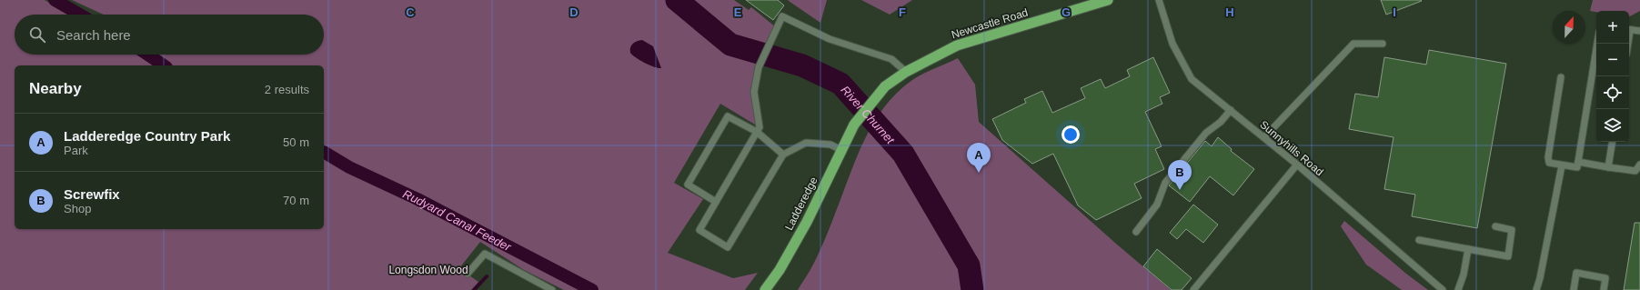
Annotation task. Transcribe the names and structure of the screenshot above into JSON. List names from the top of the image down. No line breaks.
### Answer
{"streets":{"highway":["Newcastle Road","Ladderedge"],"lane":["Sunnyhills Road"]},"crossings":[["Newcastle Road","Ladderedge"]],"water":["River Churnet","Rudyard Canal Feeder"],"parks":["Longsdon Wood"],"north":"top","page":{"map_buttons":["+","−"],"search":"Search here","heading":["Nearby","2 results"],"list":[{"mark":"A","name":"Ladderedge Country Park","note":"Park","value":"50 m"},{"mark":"B","name":"Screwfix","note":"Shop","value":"70 m"}],"pins":["A","B"]},"grid":{"columns":["C","D","E","F","G","H","I"]}}
